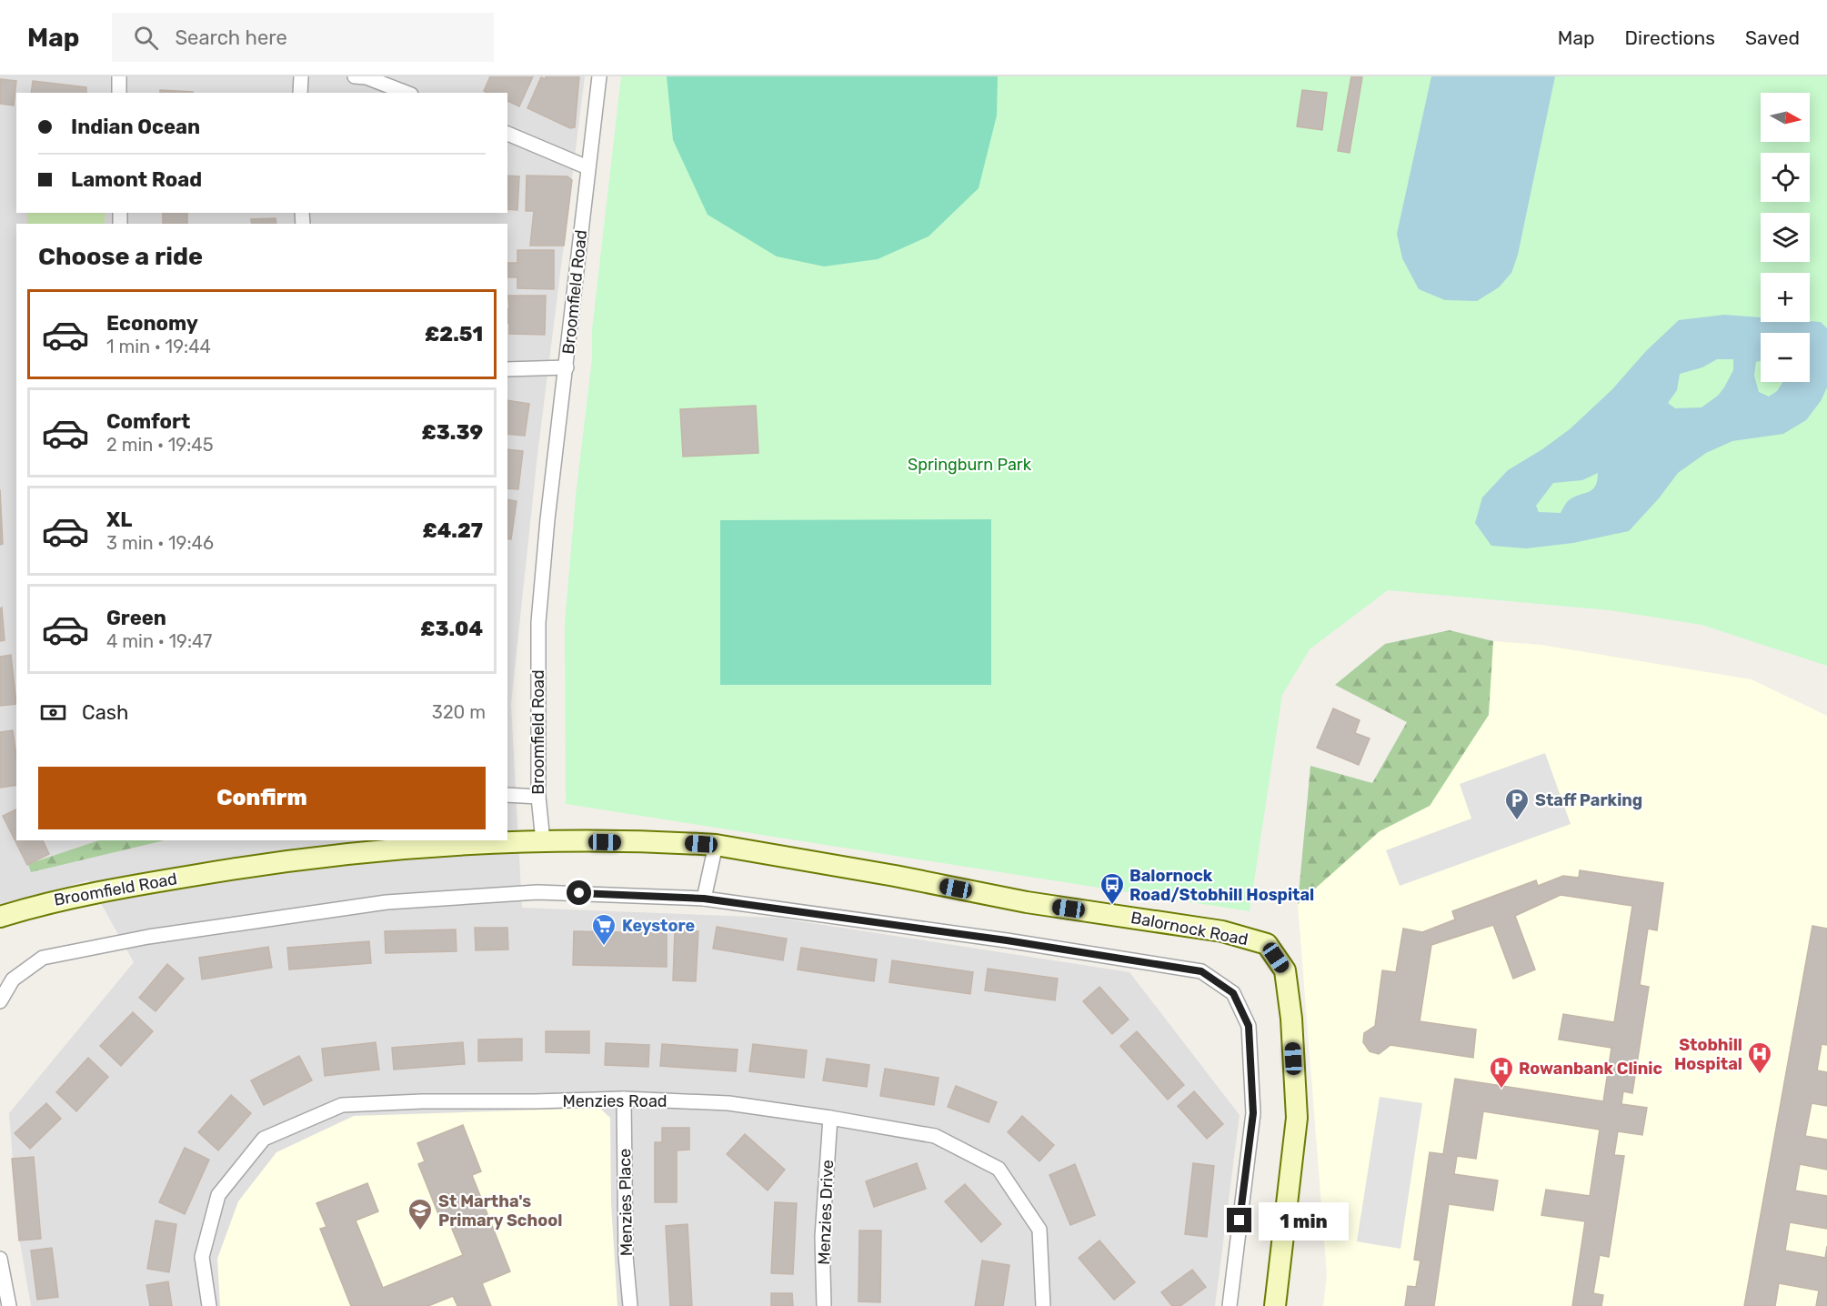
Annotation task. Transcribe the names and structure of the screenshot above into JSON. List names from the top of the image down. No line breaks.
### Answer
{"streets":{"street":["Broomfield Road","Balornock Road","Menzies Road","Menzies Place","Menzies Drive"]},"crossings":[["Broomfield Road","Balornock Road"],["Menzies Road","Menzies Place"],["Menzies Road","Menzies Drive"]],"parks":["Springburn Park"],"places":{"parking":["Staff Parking"],"bus stop":["Balornock Road/Stobhill Hospital"],"supermarket":["Keystore"],"hospital":["Stobhill Hospital","Rowanbank Clinic"],"school or university":["St Martha's Primary School"]},"north":"right","page":{"header":"Map","search":"Search here","nav":["Map","Directions","Saved"],"map_buttons":["+","−"],"banner":["Indian Ocean","Lamont Road"],"heading":"Choose a ride","list":[{"name":"Economy","note":"1 min · 19:44","value":"£2.51"},{"name":"Comfort","note":"2 min · 19:45","value":"£3.39"},{"name":"XL","note":"3 min · 19:46","value":"£4.27"},{"name":"Green","note":"4 min · 19:47","value":"£3.04"}],"pay":["Cash","320 m"],"buttons":"Confirm","bubble":"1 min"}}
